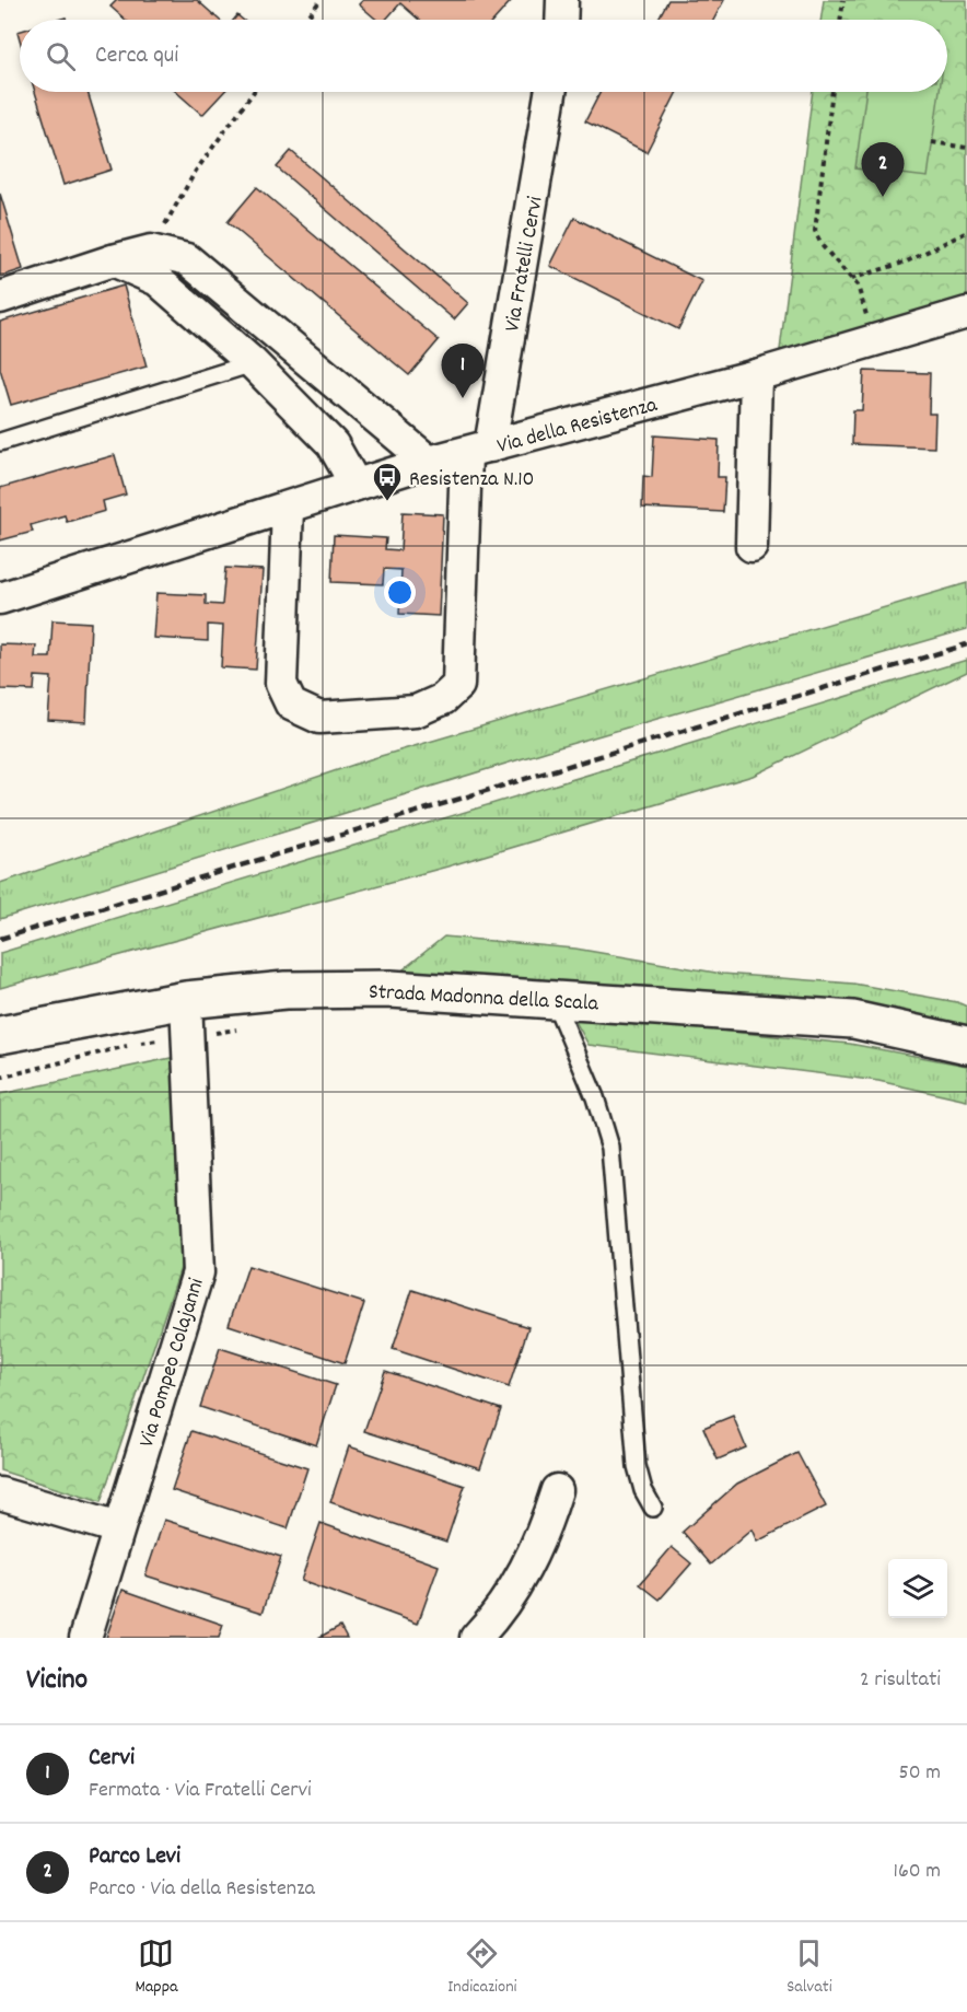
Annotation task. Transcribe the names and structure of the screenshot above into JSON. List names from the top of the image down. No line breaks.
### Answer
{"streets":{"street":["Via Fratelli Cervi","Via della Resistenza","Strada Madonna della Scala","Via Pompeo Colajanni"]},"crossings":[["Via Fratelli Cervi","Via della Resistenza"],["Strada Madonna della Scala","Via Pompeo Colajanni"]],"places":{"bus stop":["Resistenza N.10"]},"page":{"search":"Cerca qui","pins":["2","1"],"heading":["Vicino","2 risultati"],"list":[{"mark":"1","name":"Cervi","note":"Fermata · Via Fratelli Cervi","value":"50 m"},{"mark":"2","name":"Parco Levi","note":"Parco · Via della Resistenza","value":"160 m"}],"nav":["Mappa","Indicazioni","Salvati"]}}
